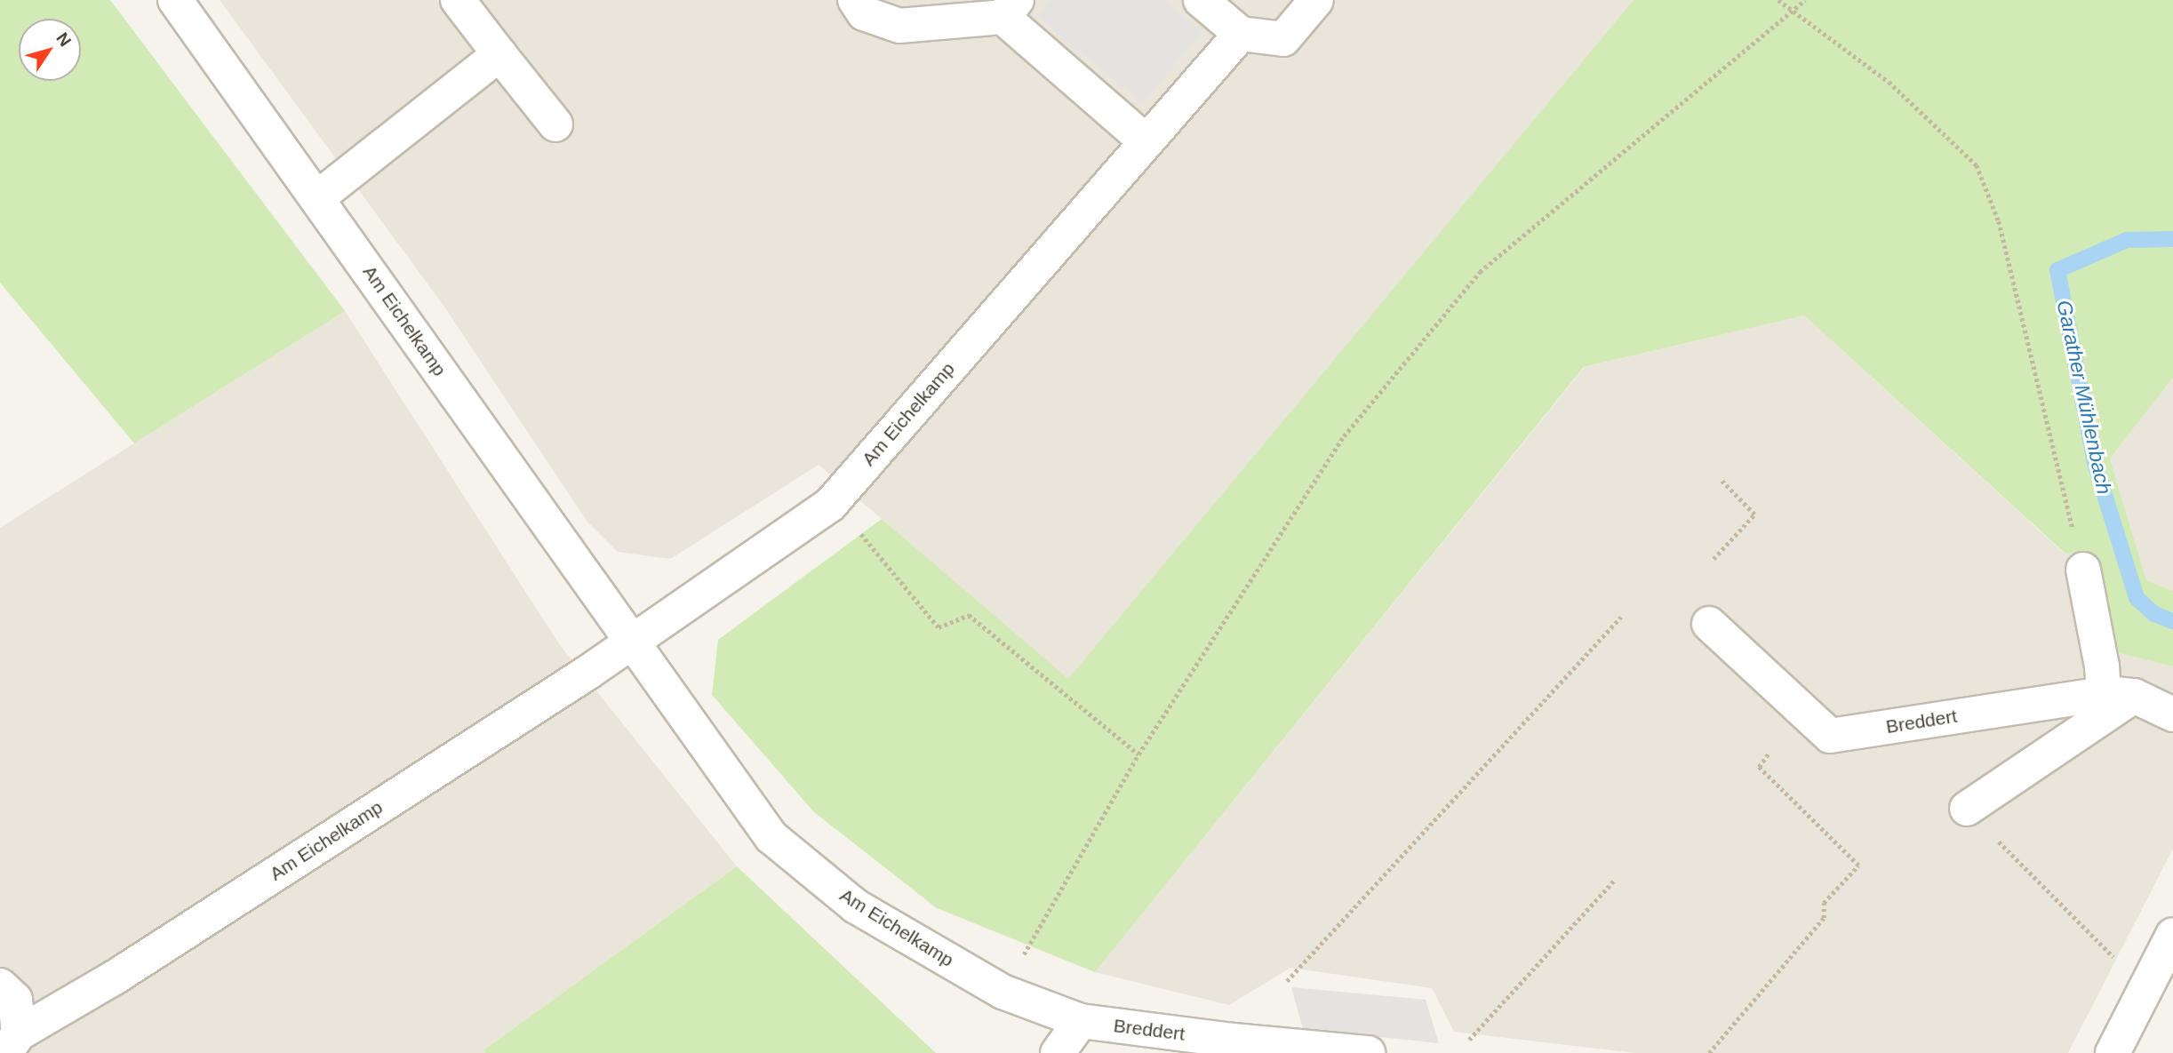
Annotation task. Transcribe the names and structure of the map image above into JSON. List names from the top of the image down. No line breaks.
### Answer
{"streets":{"street":["Am Eichelkamp","Breddert"]},"crossings":[["Am Eichelkamp","Breddert"]],"water":["Garather Mühlenbach"],"north":"top right"}
